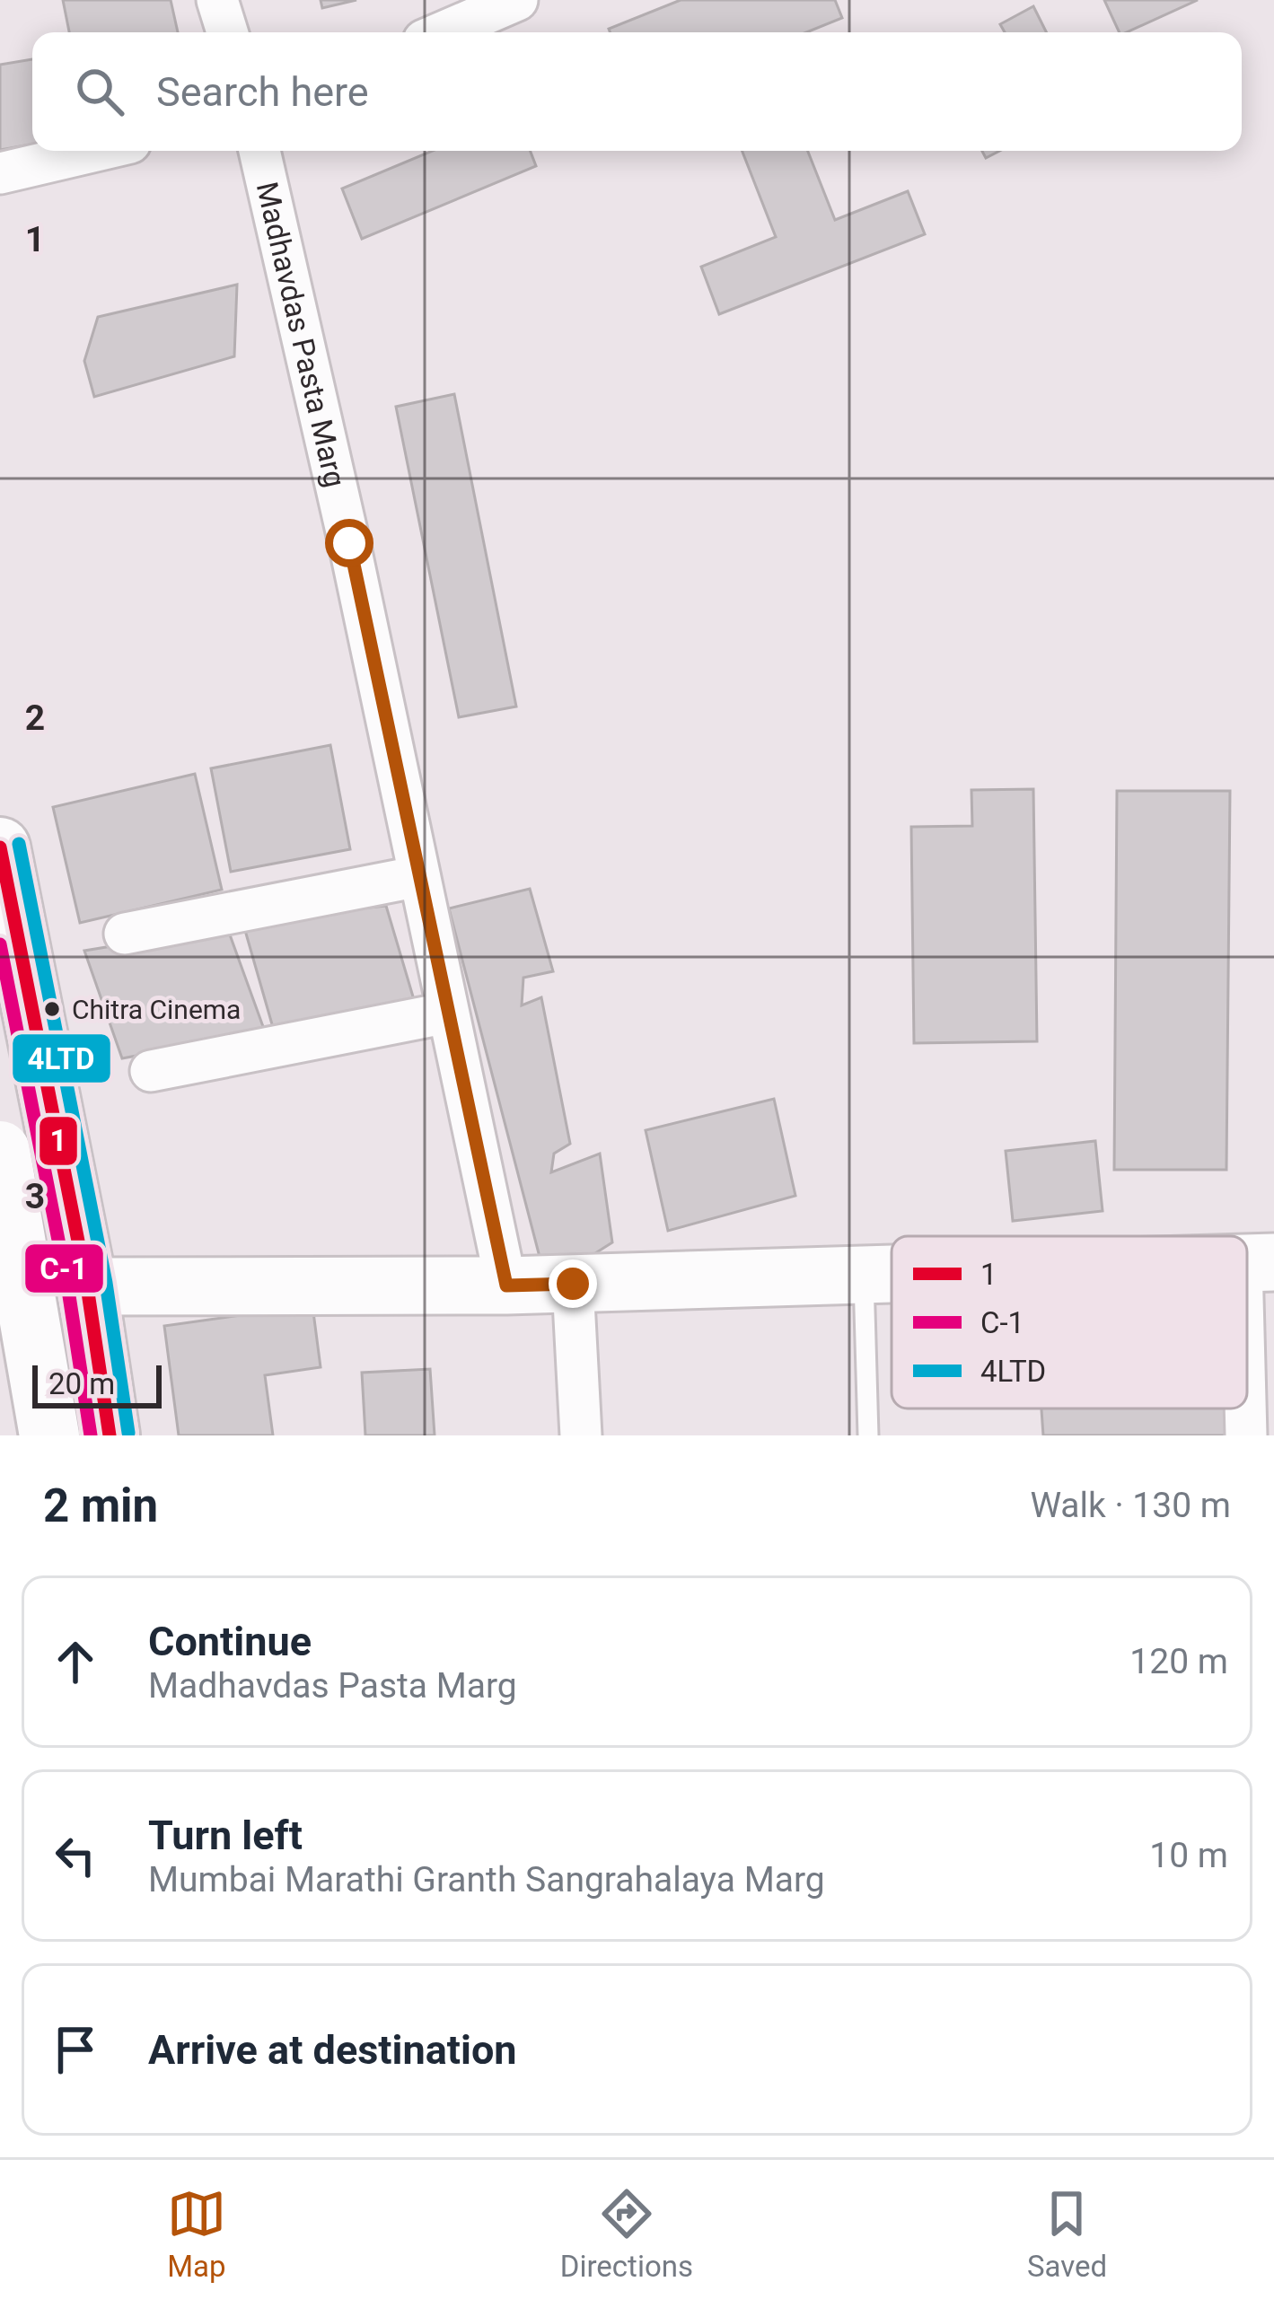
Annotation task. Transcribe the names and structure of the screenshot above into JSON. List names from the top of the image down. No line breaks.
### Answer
{"streets":{"street":["Madhavdas Pasta Marg"]},"places":["Chitra Cinema"],"lines":["transit line 4LTD","transit line 1","transit line C-1"],"legend":["1","C-1","4LTD"],"scale_bar":"20 m","page":{"search":"Search here","scale":"20 m","heading":["2 min","Walk · 130 m"],"list":[["Continue","Madhavdas Pasta Marg","120 m"],["Turn left","Mumbai Marathi Granth Sangrahalaya Marg","10 m"],"Arrive at destination"],"nav":["Map","Directions","Saved"]},"grid":{"rows":["1","2","3"]}}
